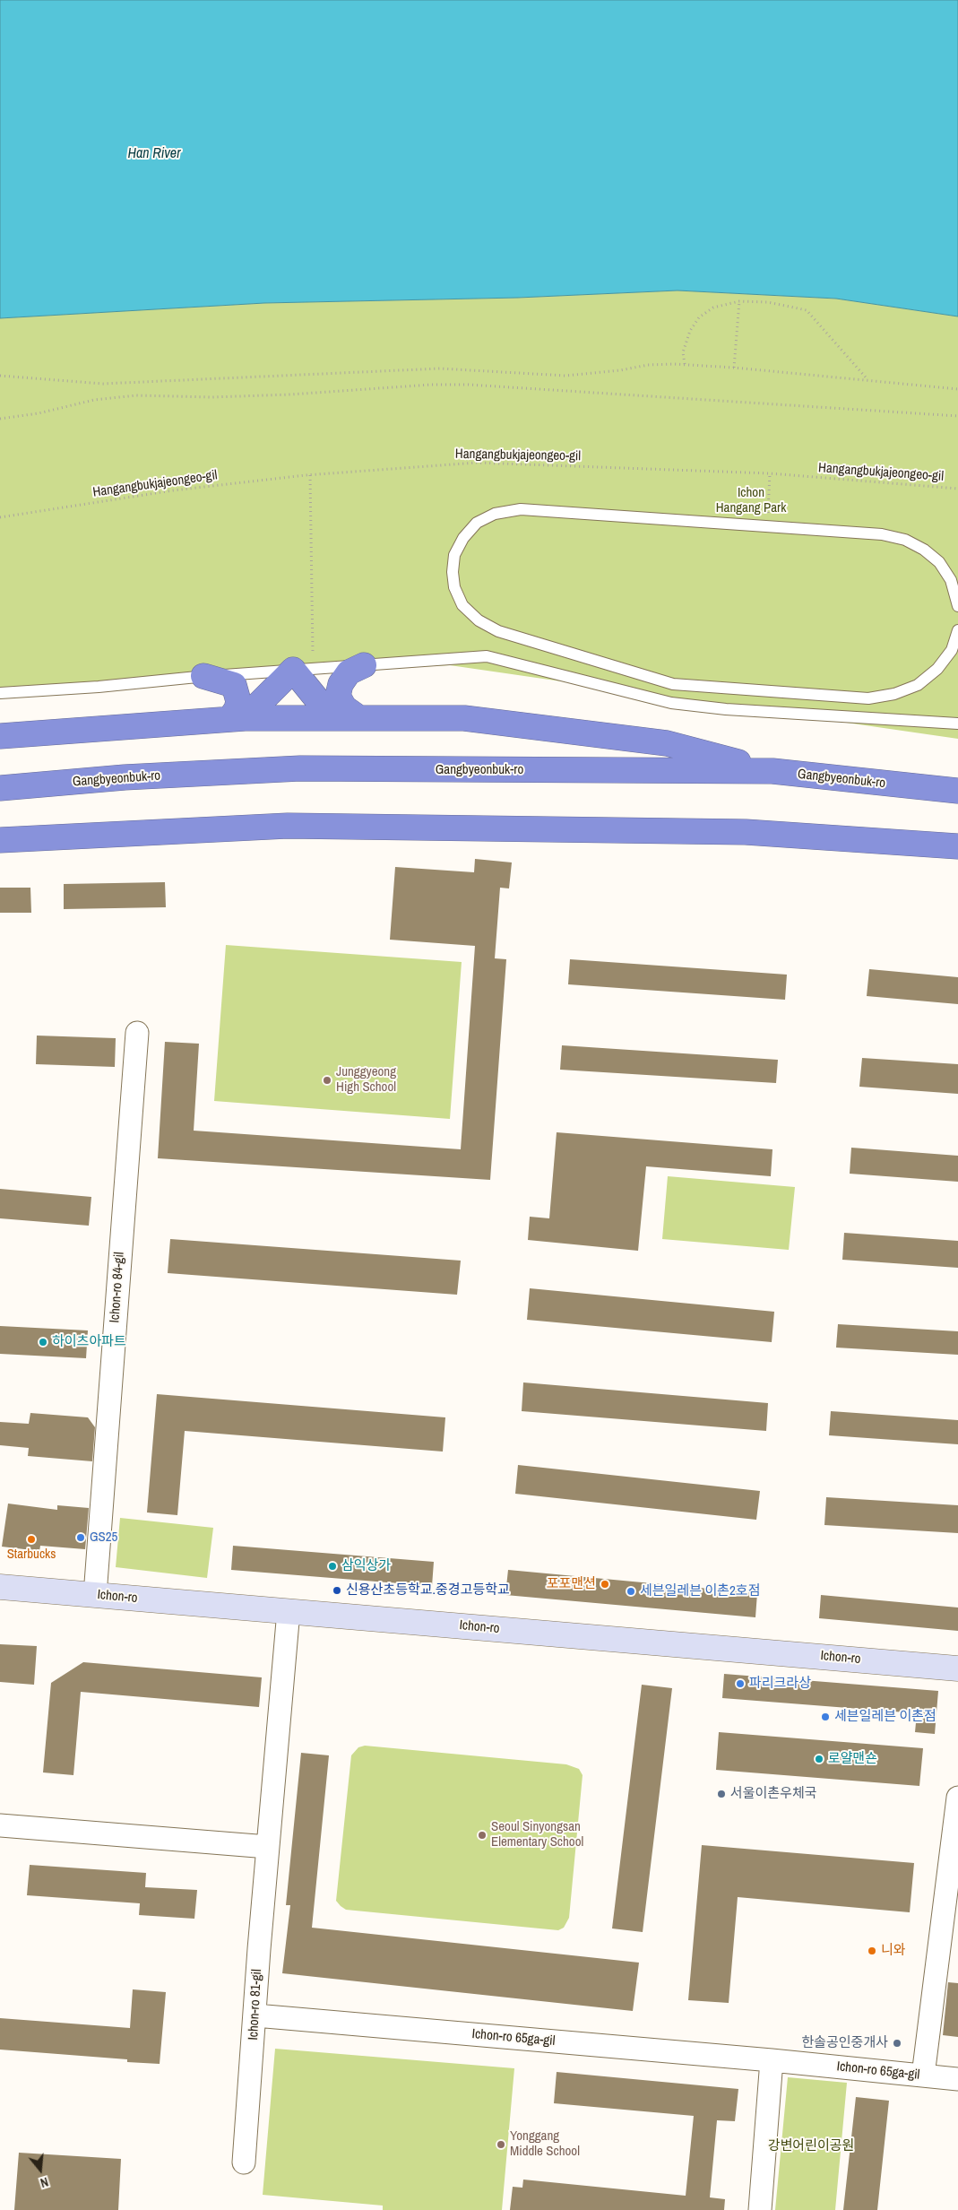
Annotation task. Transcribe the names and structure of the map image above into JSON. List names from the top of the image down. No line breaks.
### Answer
{"streets":{"highway":["Gangbyeonbuk-ro"],"street":["Ichon-ro 84-gil","Ichon-ro","Ichon-ro 81-gil","Ichon-ro 65ga-gil"],"path":["Hangangbukjajeongeo-gil"]},"crossings":[["Ichon-ro 84-gil","Ichon-ro"],["Ichon-ro","Ichon-ro 81-gil"],["Ichon-ro 81-gil","Ichon-ro 65ga-gil"]],"water":["Han River"],"parks":["Ichon Hangang Park","강변어린이공원"],"places":["Junggyeong High School","하이츠아파트","GS25","Starbucks","삼익상가","포포맨션","신용산초등학교.중경고등학교","세븐일레븐 이촌2호점","파리크라상","세븐일레븐 이촌점","로얄맨숀","서울이촌우체국","Seoul Sinyongsan Elementary School","니와","한솔공인중개사","Yonggang Middle School"],"north":"bottom"}
